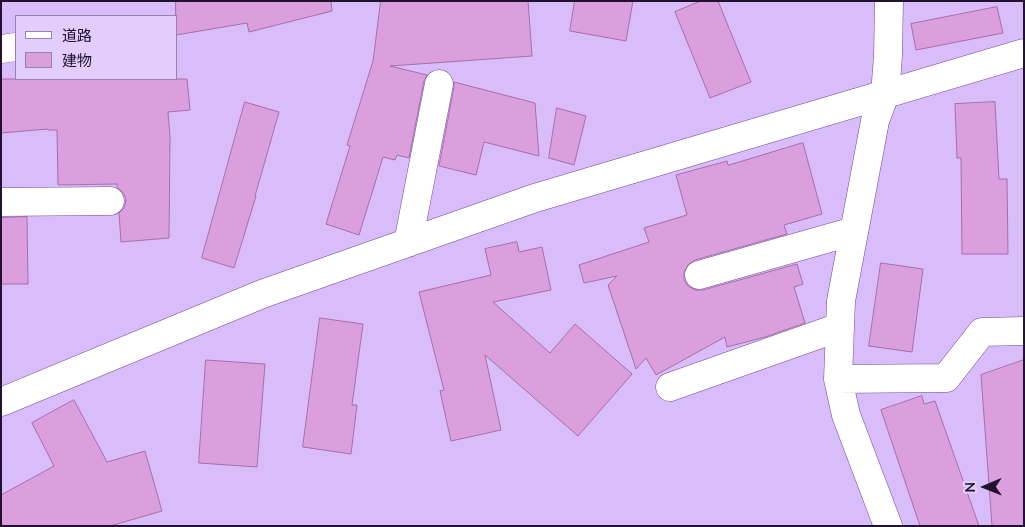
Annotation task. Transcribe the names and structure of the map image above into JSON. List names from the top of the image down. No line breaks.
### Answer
{"legend":["道路","建物"],"north":"left"}
